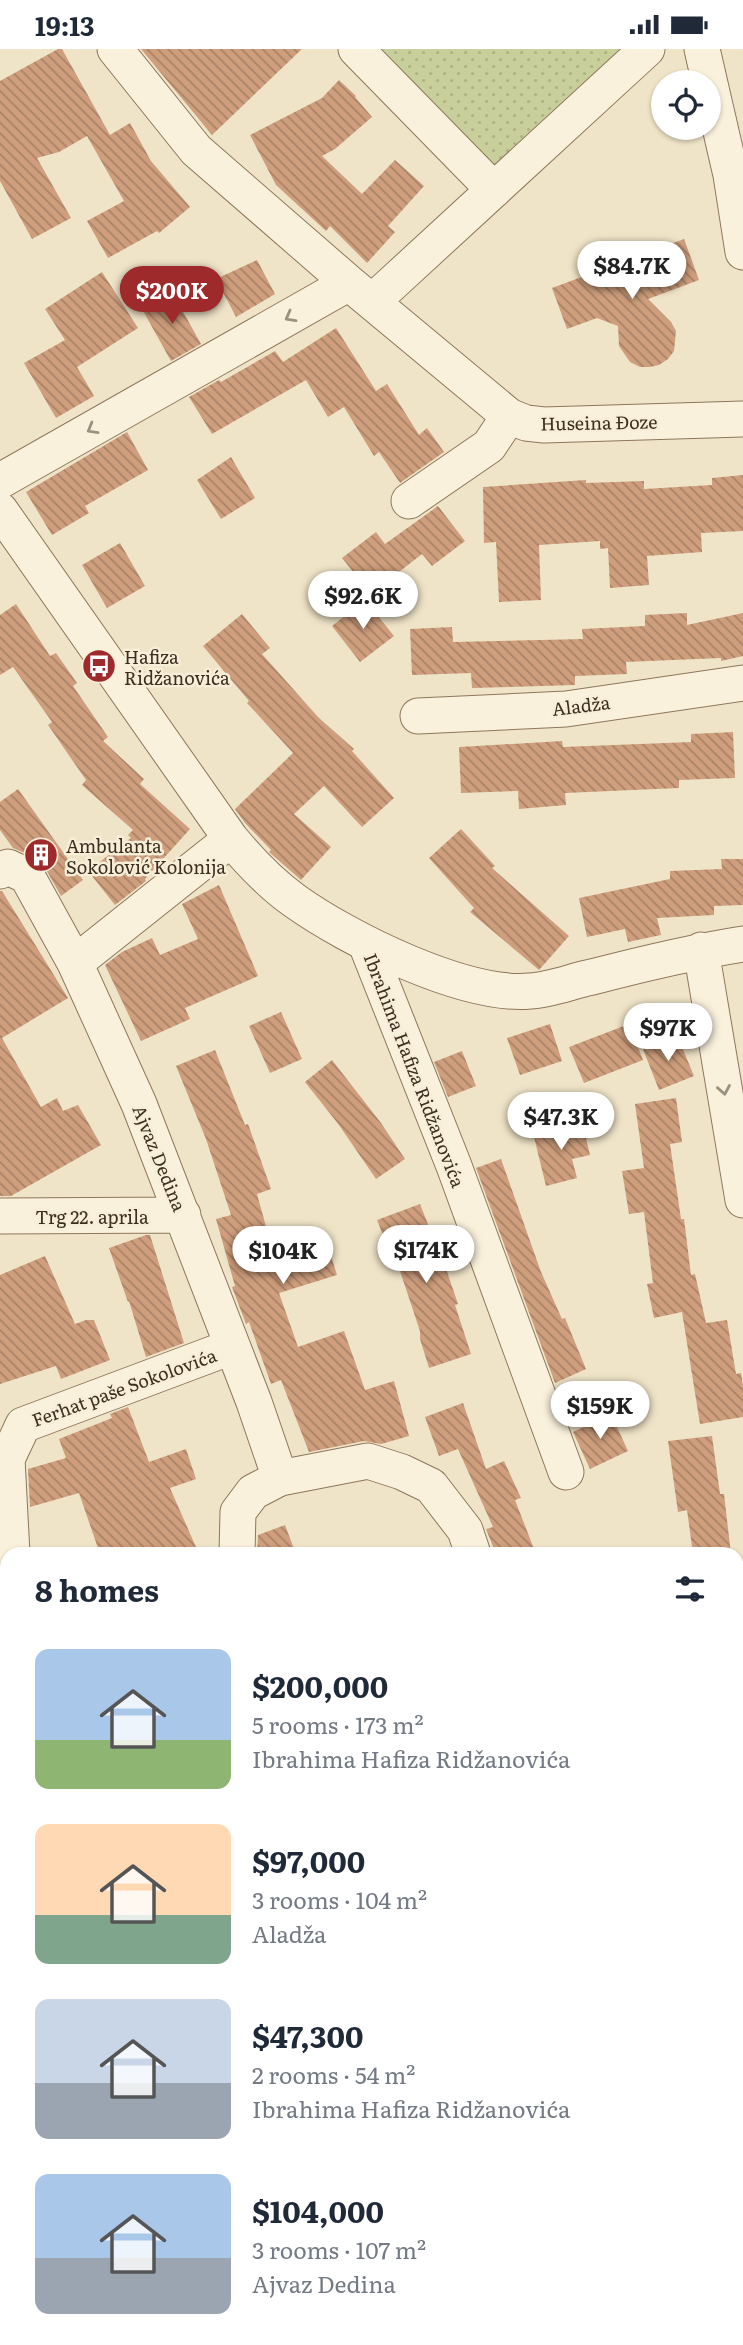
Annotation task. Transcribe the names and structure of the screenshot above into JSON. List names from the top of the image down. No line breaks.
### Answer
{"streets":{"street":["Huseina Đoze","Aladža","Ibrahima Hafiza Ridžanovića","Ajvaz Dedina","Trg 22. aprila","Ferhat paše Sokolovića"]},"crossings":[["Ajvaz Dedina","Trg 22. aprila"],["Ajvaz Dedina","Ferhat paše Sokolovića"]],"places":{"bus stop":["Hafiza Ridžanovića"],"building":["Ambulanta Sokolović Kolonija"]},"page":{"status":"19:13","price":["$84.7K","$200K","$92.6K","$97K","$47.3K","$174K","$104K","$159K"],"heading":"8 homes","list":[{"name":"$200,000","note":"5 rooms · 173 m² · Ibrahima Hafiza Ridžanovića"},{"name":"$97,000","note":"3 rooms · 104 m² · Aladža"},{"name":"$47,300","note":"2 rooms · 54 m² · Ibrahima Hafiza Ridžanovića"},{"name":"$104,000","note":"3 rooms · 107 m² · Ajvaz Dedina"}]}}
